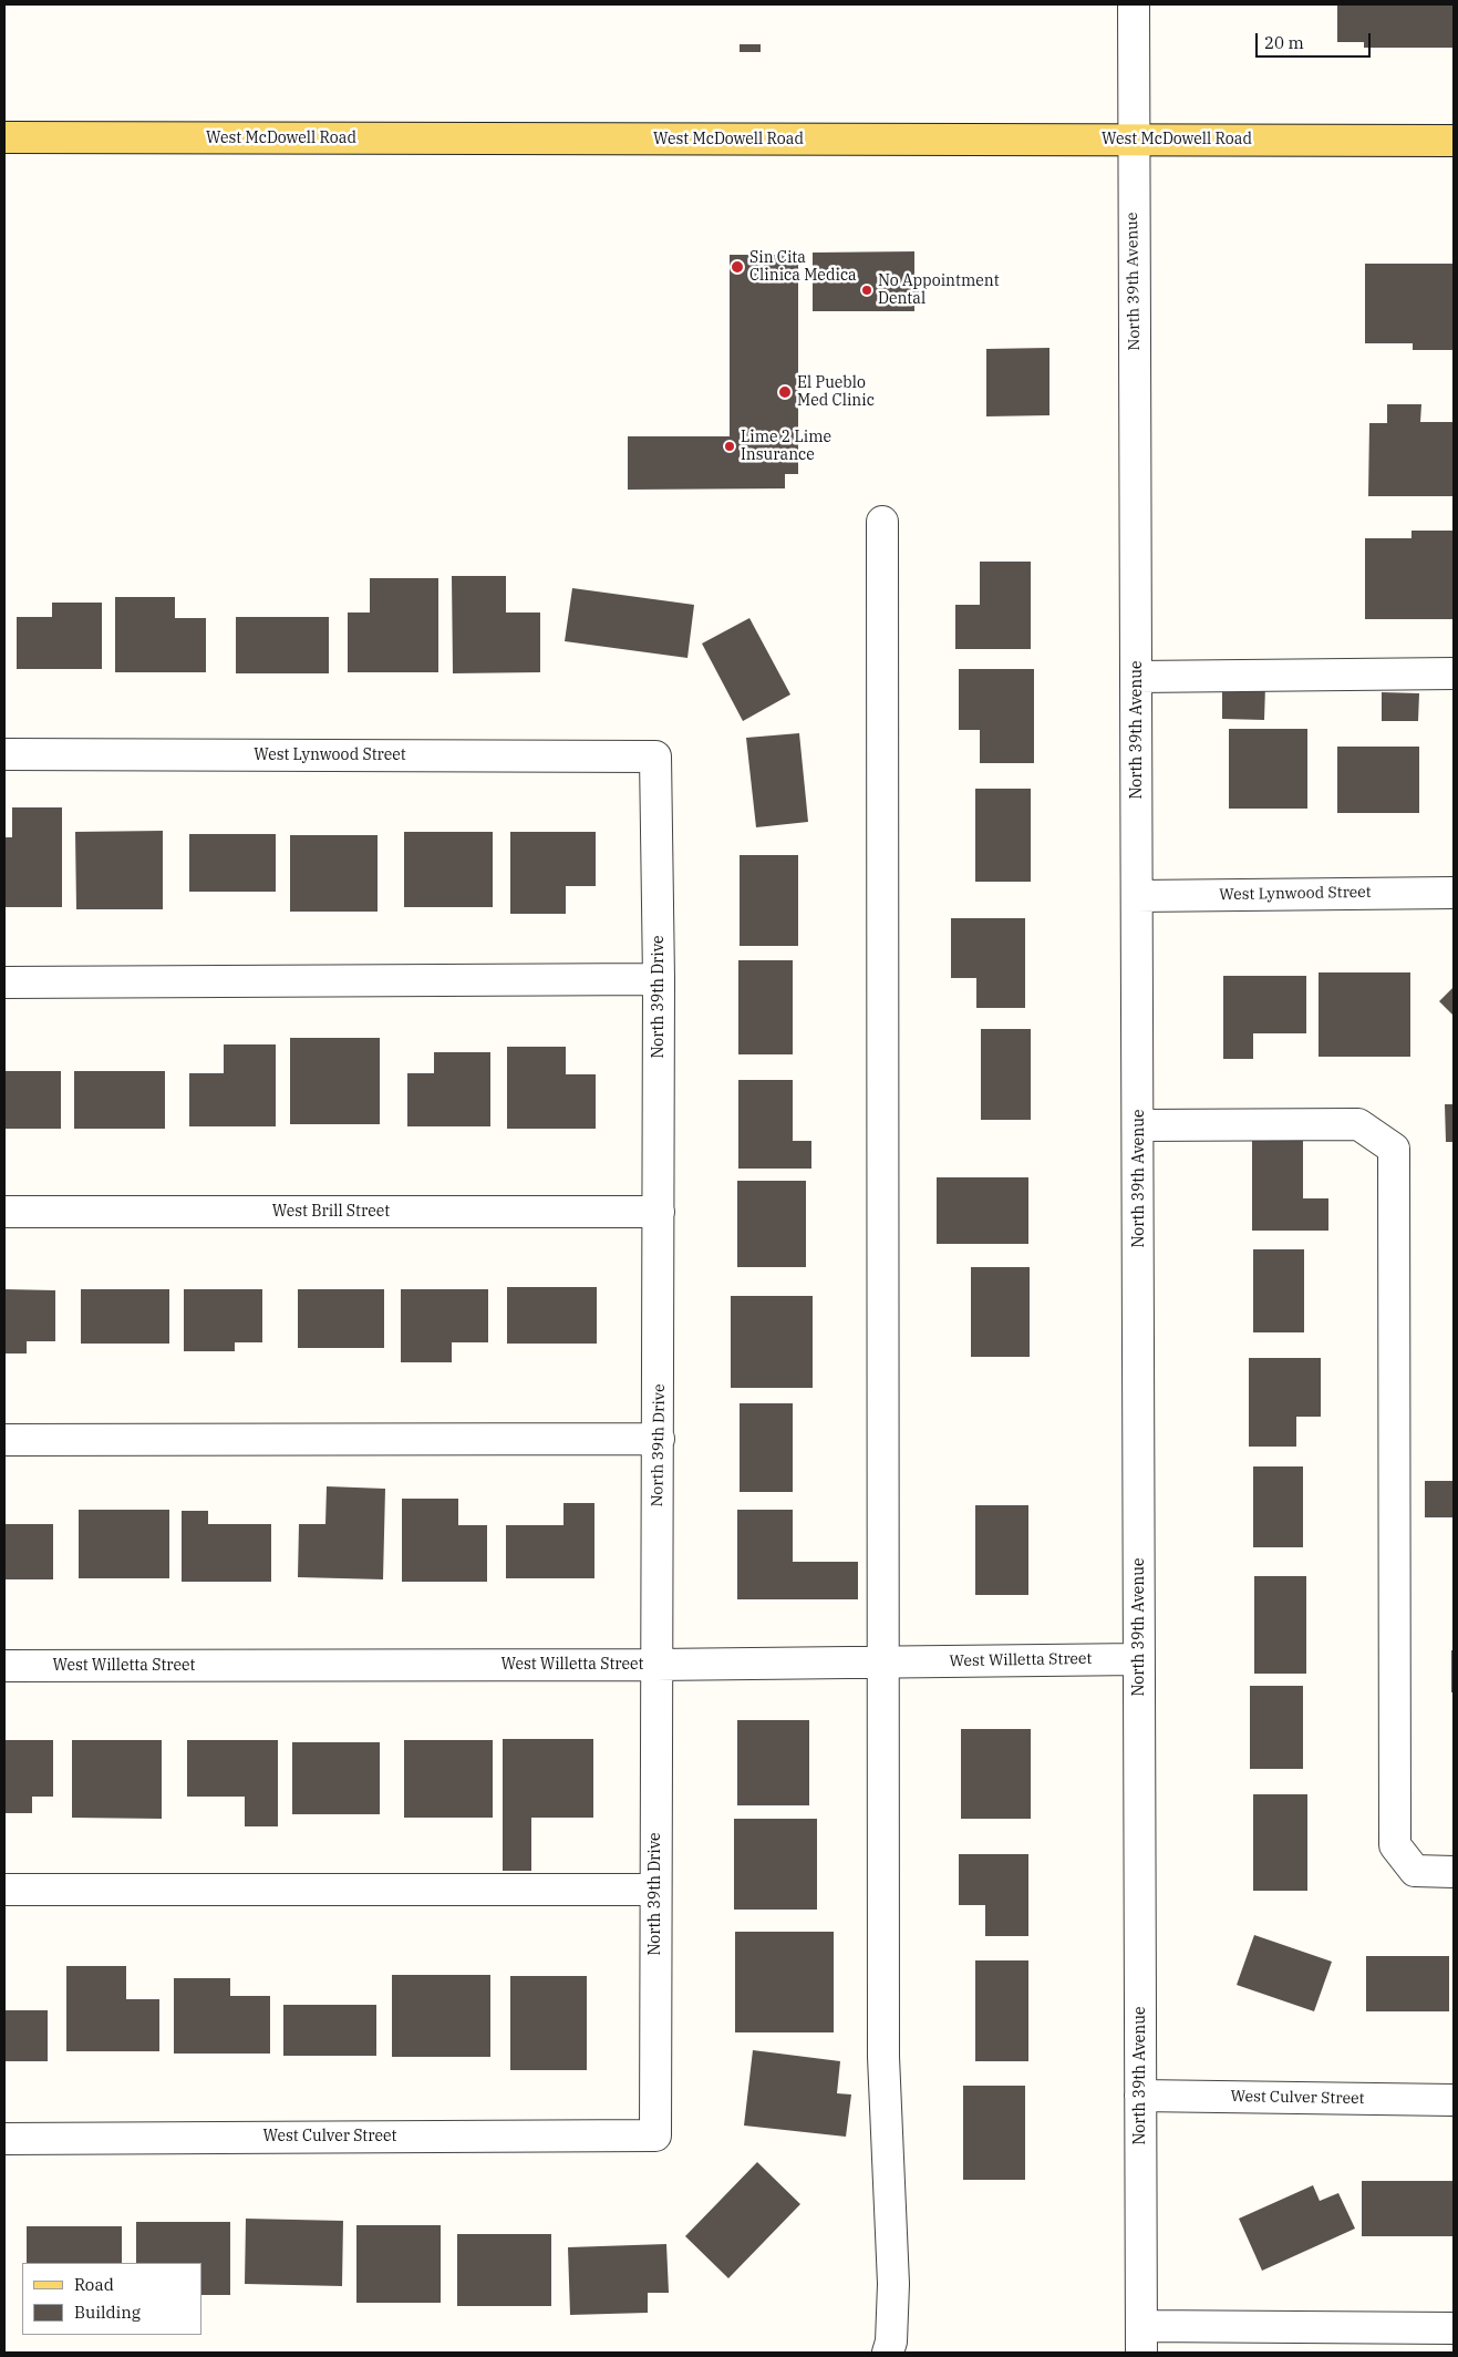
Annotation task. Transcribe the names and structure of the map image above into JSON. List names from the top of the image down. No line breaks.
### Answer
{"streets":{"main road":["West McDowell Road"],"street":["North 39th Avenue","West Lynwood Street","North 39th Drive","West Brill Street","West Willetta Street","West Culver Street"]},"crossings":[["West McDowell Road","North 39th Avenue"],["North 39th Avenue","West Lynwood Street"],["North 39th Avenue","West Willetta Street"],["North 39th Avenue","West Culver Street"],["West Lynwood Street","North 39th Drive"],["North 39th Drive","West Brill Street"],["North 39th Drive","West Willetta Street"],["North 39th Drive","West Culver Street"]],"places":["Sin Cita Clinica Medica","No Appointment Dental","El Pueblo Med Clinic","Lime 2 Lime Insurance"],"legend":["Road","Building"],"scale_bar":"20 m"}
